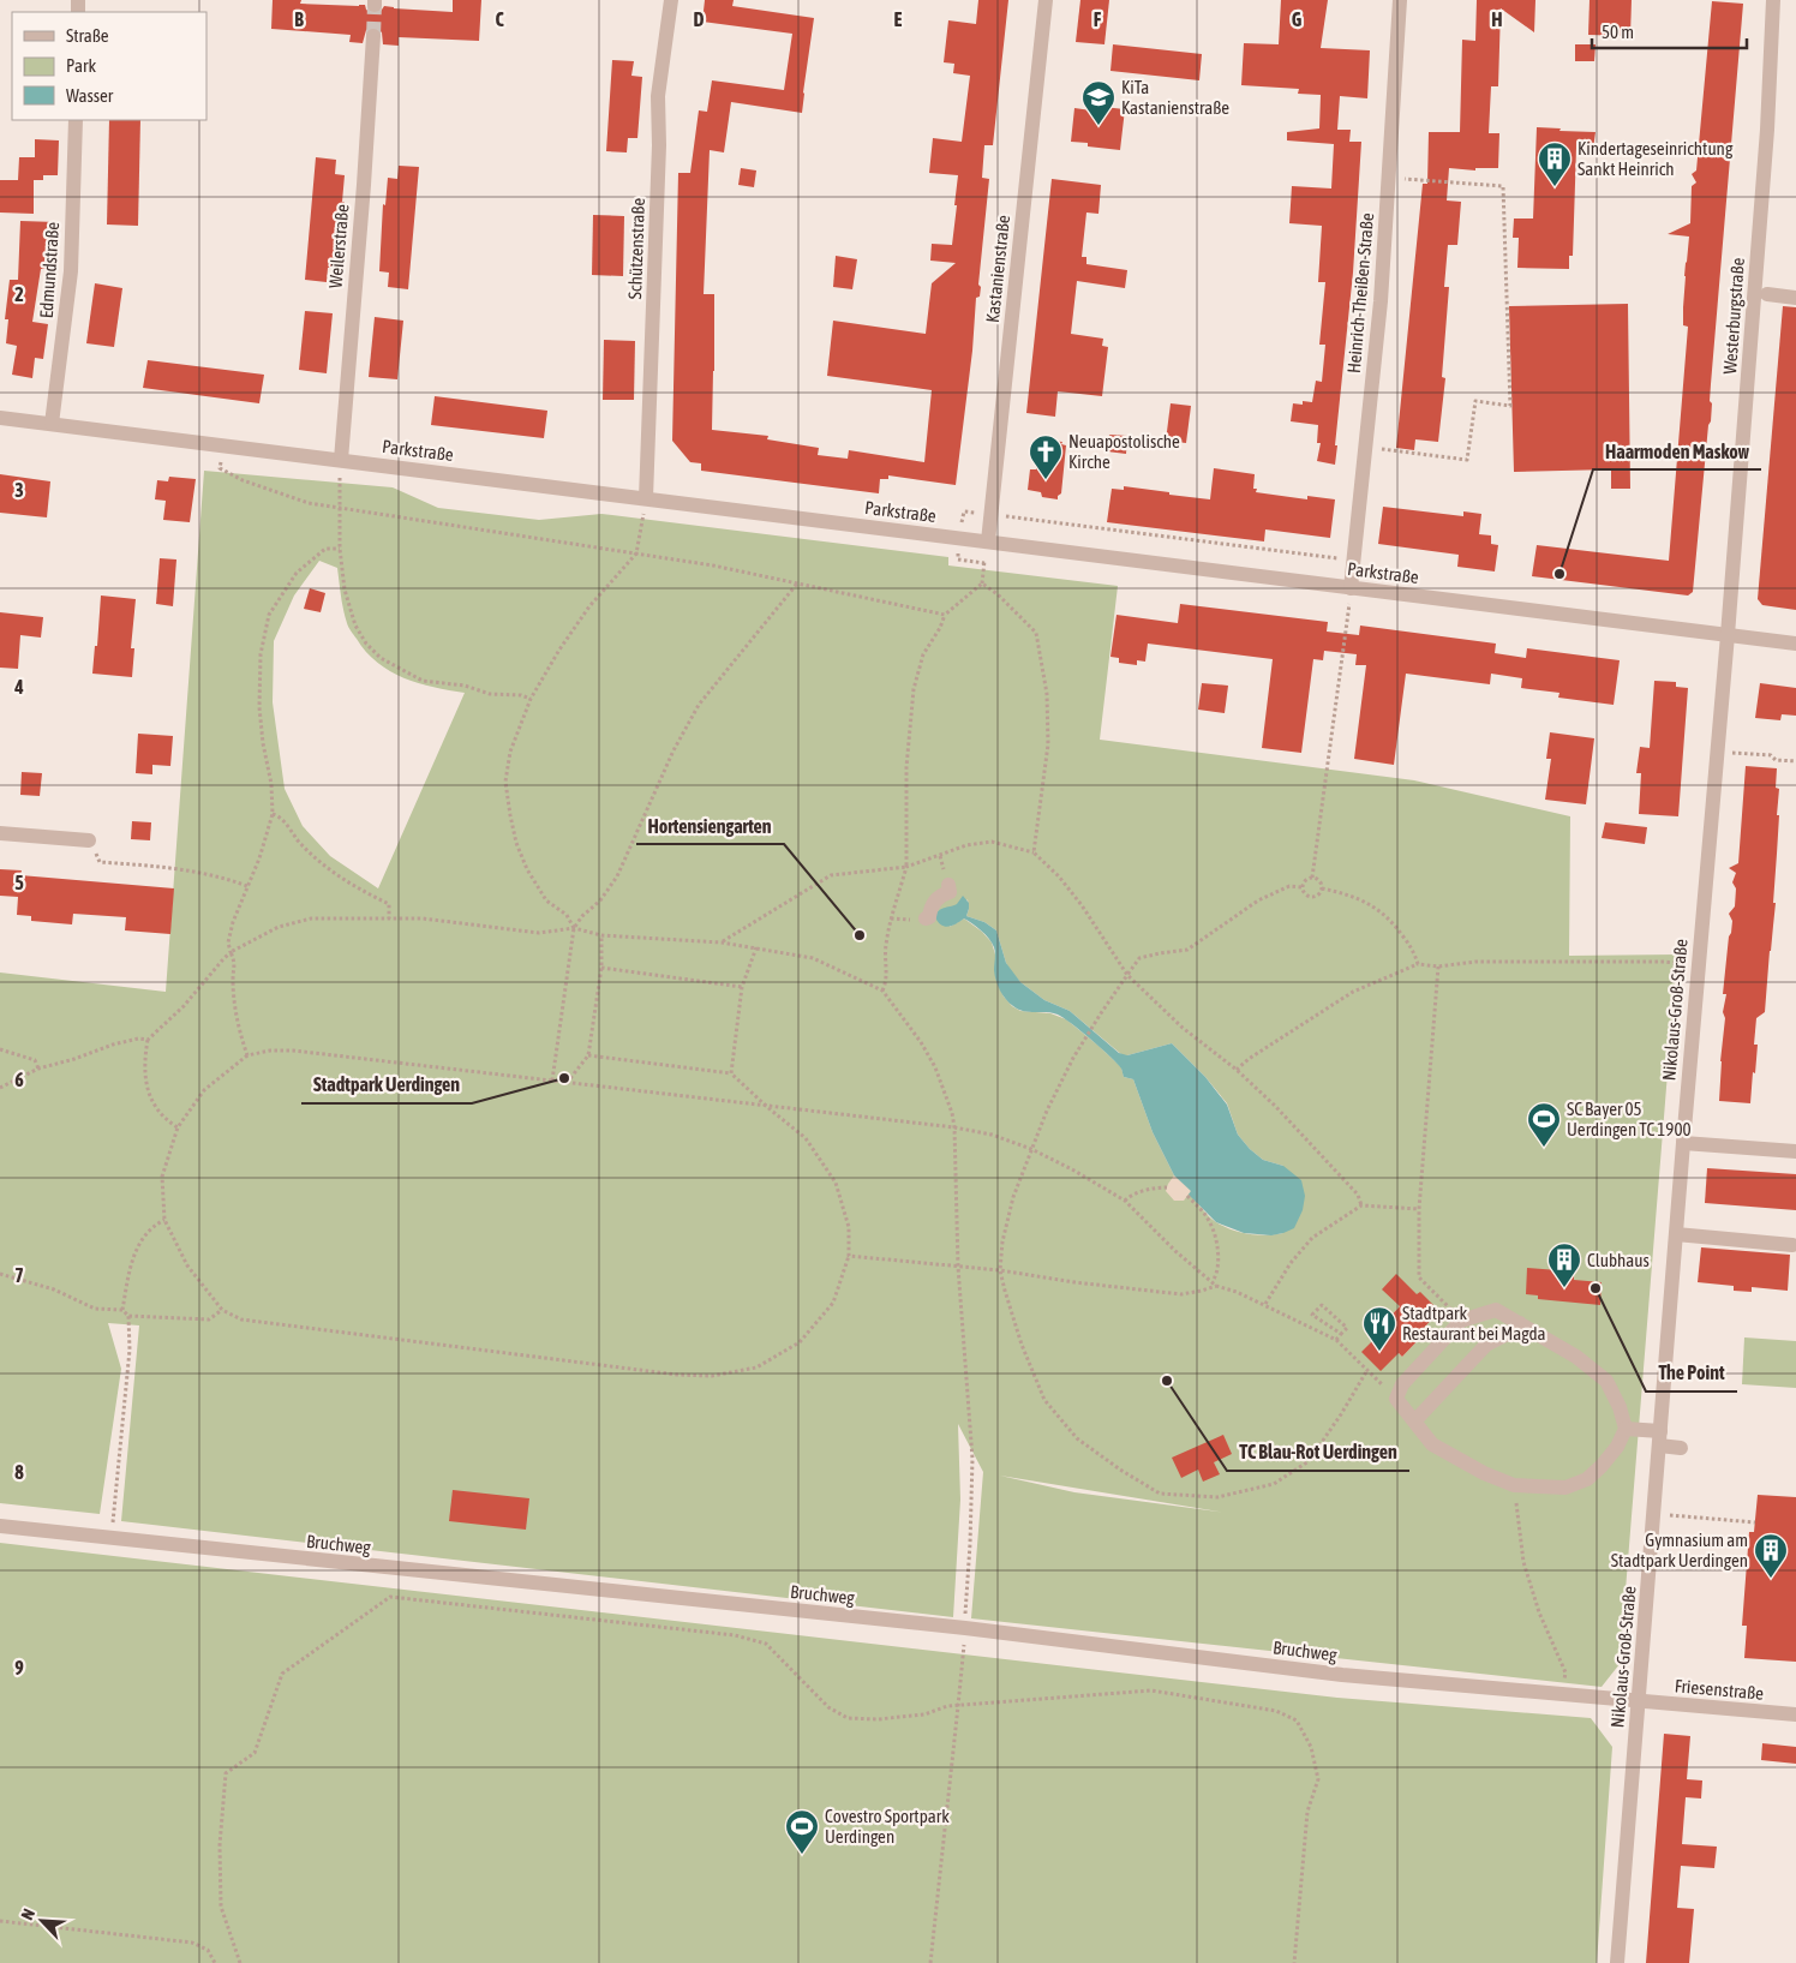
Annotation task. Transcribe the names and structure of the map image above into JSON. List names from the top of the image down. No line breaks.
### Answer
{"streets":{"street":["Weilerstraße","Schützenstraße","Kastanienstraße","Edmundstraße","Heinrich-Theißen-Straße","Westerburgstraße","Parkstraße","Nikolaus-Groß-Straße","Bruchweg","Friesenstraße"]},"crossings":[["Weilerstraße","Parkstraße"],["Schützenstraße","Parkstraße"],["Kastanienstraße","Parkstraße"],["Edmundstraße","Parkstraße"],["Heinrich-Theißen-Straße","Parkstraße"],["Westerburgstraße","Parkstraße"],["Westerburgstraße","Nikolaus-Groß-Straße"],["Parkstraße","Nikolaus-Groß-Straße"],["Nikolaus-Groß-Straße","Bruchweg"],["Nikolaus-Groß-Straße","Friesenstraße"],["Bruchweg","Friesenstraße"]],"places":{"school or university":["KiTa Kastanienstraße"],"building":["Kindertageseinrichtung Sankt Heinrich","Clubhaus","Gymnasium am Stadtpark Uerdingen"],"church":["Neuapostolische Kirche"],"other":["Haarmoden Maskow","Hortensiengarten","Stadtpark Uerdingen","The Point","TC Blau-Rot Uerdingen"],"sports":["SC Bayer 05 Uerdingen TC 1900","Covestro Sportpark Uerdingen"],"restaurant":["Stadtpark Restaurant bei Magda"]},"legend":["Straße","Park","Wasser"],"scale_bar":"50 m","north":"top left","grid":{"columns":["B","C","D","E","F","G","H"],"rows":["2","3","4","5","6","7","8","9"]}}
